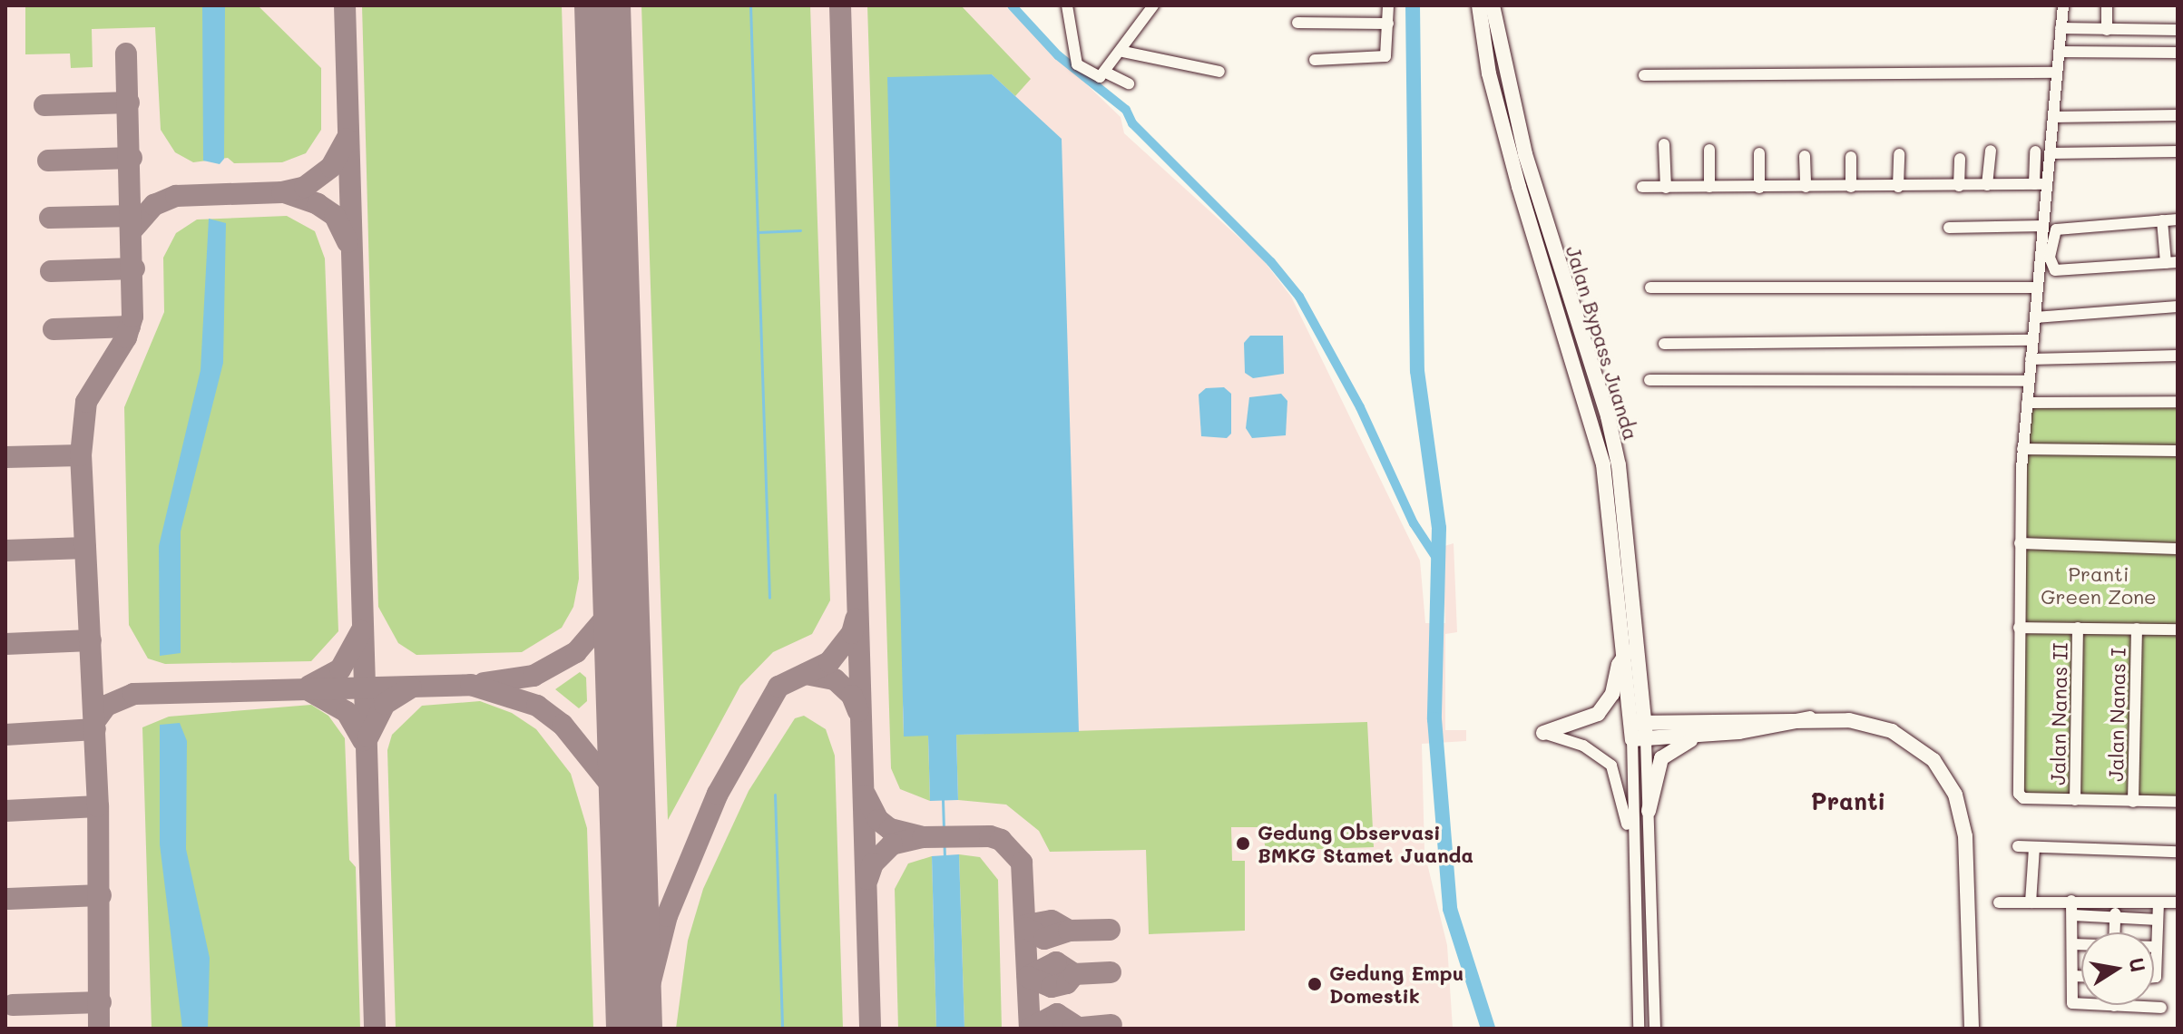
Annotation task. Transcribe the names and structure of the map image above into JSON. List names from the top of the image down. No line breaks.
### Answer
{"streets":{"main road":["Jalan Bypass Juanda"],"street":["Jalan Nanas II","Jalan Nanas I"]},"districts":["Pranti"],"parks":["Pranti Green Zone"],"places":["Gedung Observasi BMKG Stamet Juanda","Gedung Empu Domestik"],"north":"right"}
